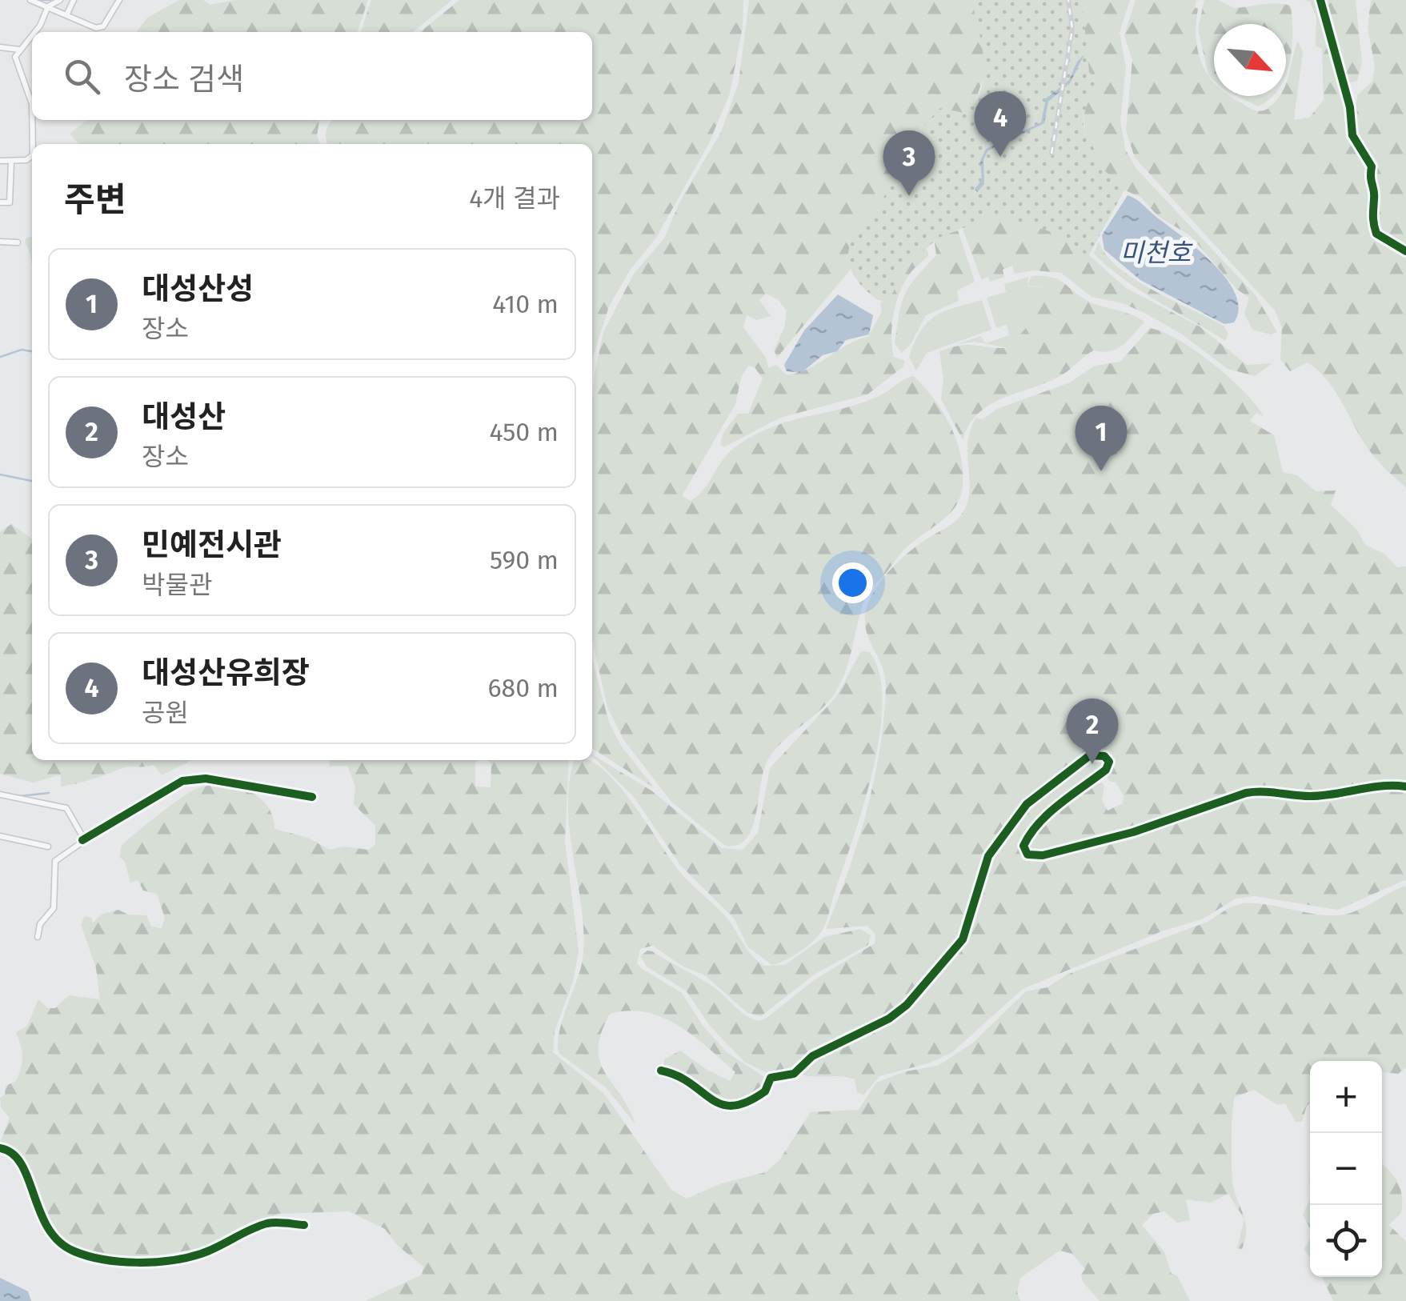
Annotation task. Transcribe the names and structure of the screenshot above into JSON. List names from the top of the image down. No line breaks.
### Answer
{"water":["미천호"],"north":"bottom right","page":{"search":"장소 검색","pins":["4","3","1","2"],"heading":["주변","4개 결과"],"list":[{"mark":"1","name":"대성산성","note":"장소","value":"410 m"},{"mark":"2","name":"대성산","note":"장소","value":"450 m"},{"mark":"3","name":"민예전시관","note":"박물관","value":"590 m"},{"mark":"4","name":"대성산유희장","note":"공원","value":"680 m"}],"map_buttons":["+","−"]}}
